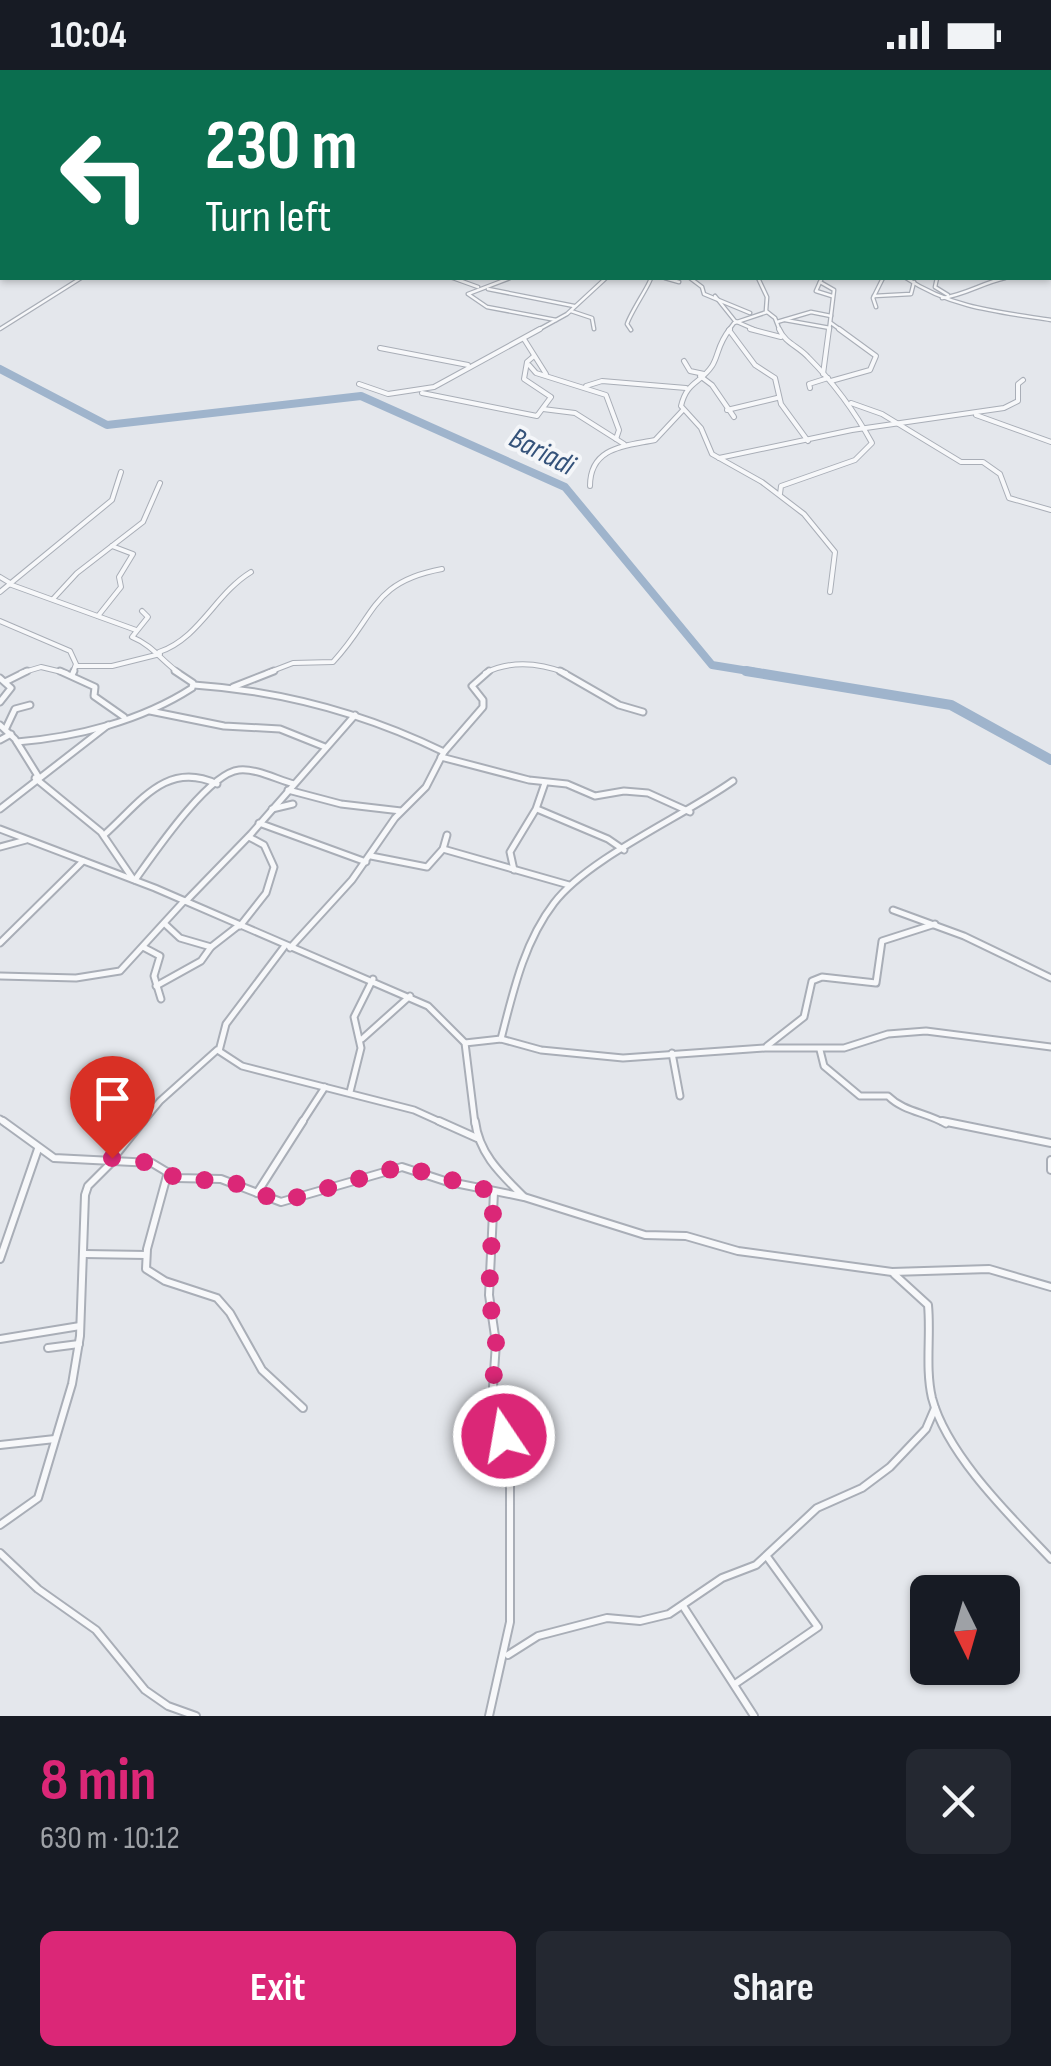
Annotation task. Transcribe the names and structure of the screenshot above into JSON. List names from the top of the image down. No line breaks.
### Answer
{"water":["Bariadi"],"north":"bottom","page":{"status":"10:04","turn":["230 m","Turn left"],"heading":["8 min","630 m · 10:12"],"buttons":["Exit","Share"]}}
